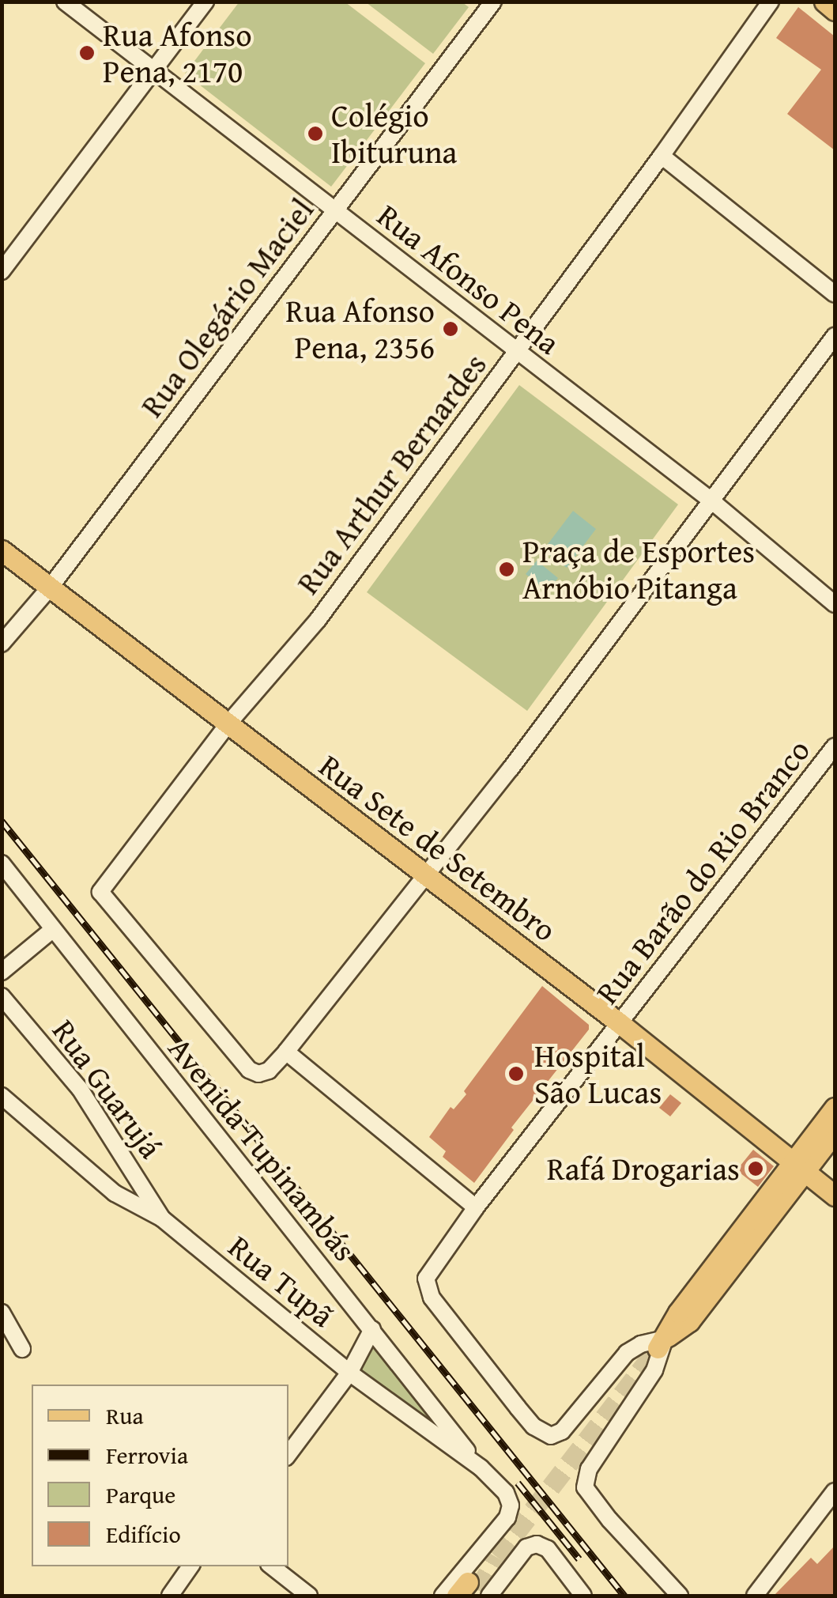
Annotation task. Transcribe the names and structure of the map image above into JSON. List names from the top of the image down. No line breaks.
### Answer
{"streets":{"main road":["Rua Sete de Setembro"],"street":["Rua Afonso Pena","Rua Olegário Maciel","Rua Arthur Bernardes","Rua Barão do Rio Branco","Rua Guarujá","Avenida Tupinambás","Rua Tupã"]},"crossings":[["Rua Afonso Pena","Rua Olegário Maciel"],["Rua Afonso Pena","Rua Arthur Bernardes"],["Rua Olegário Maciel","Rua Sete de Setembro"],["Rua Arthur Bernardes","Rua Sete de Setembro"],["Rua Sete de Setembro","Rua Barão do Rio Branco"],["Rua Guarujá","Rua Tupã"],["Avenida Tupinambás","Rua Tupã"]],"places":["Rua Afonso Pena, 2170","Colégio Ibituruna","Rua Afonso Pena, 2356","Praça de Esportes Arnóbio Pitanga","Hospital São Lucas","Rafá Drogarias"],"legend":["Rua","Ferrovia","Parque","Edifício"]}
